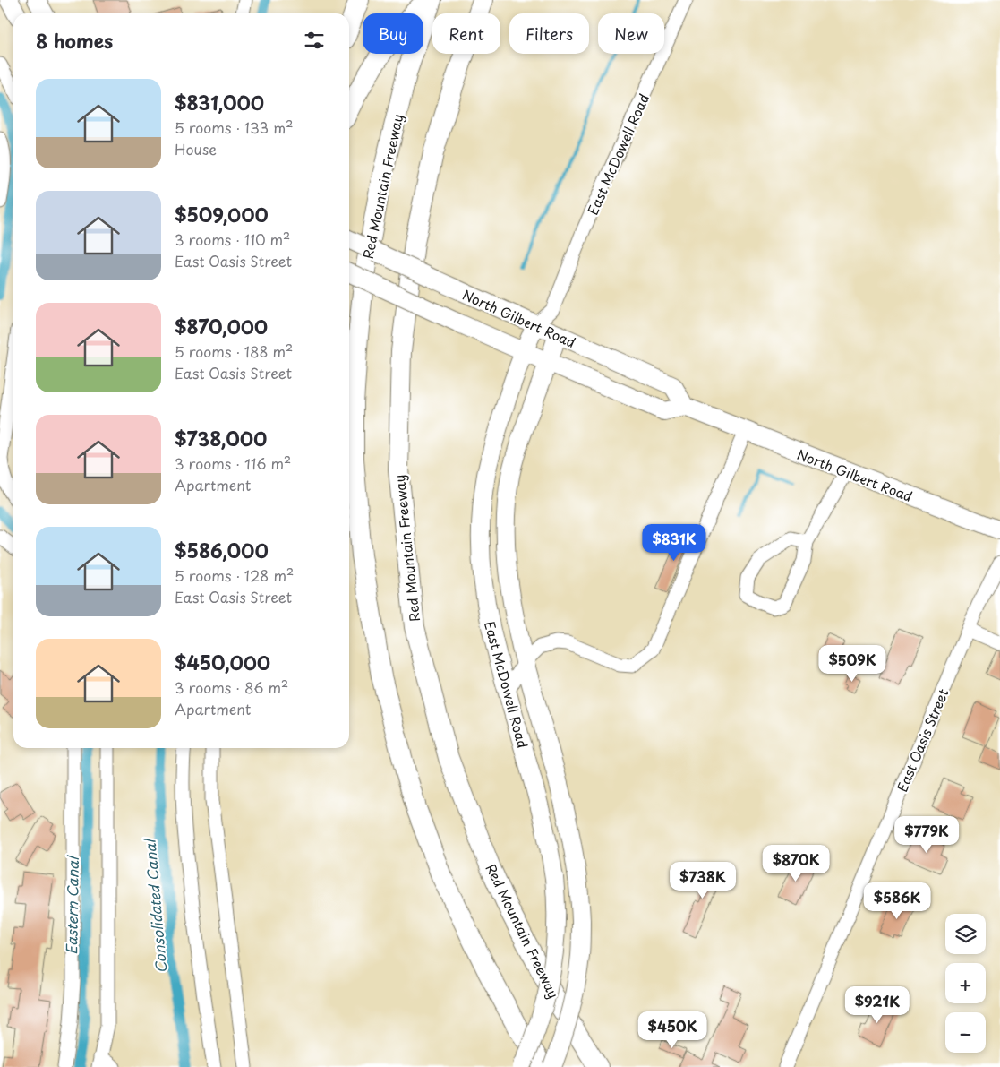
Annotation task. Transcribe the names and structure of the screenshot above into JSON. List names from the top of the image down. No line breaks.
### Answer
{"streets":{"highway":["Red Mountain Freeway"],"main road":["East McDowell Road","North Gilbert Road"],"street":["East Oasis Street"]},"crossings":[["East McDowell Road","North Gilbert Road"]],"water":["Eastern Canal","Consolidated Canal"],"page":{"chip":["Buy","Rent","Filters","New"],"heading":"8 homes","list":[{"name":"$831,000","note":"5 rooms · 133 m² · House"},{"name":"$509,000","note":"3 rooms · 110 m² · East Oasis Street"},{"name":"$870,000","note":"5 rooms · 188 m² · East Oasis Street"},{"name":"$738,000","note":"3 rooms · 116 m² · Apartment"},{"name":"$586,000","note":"5 rooms · 128 m² · East Oasis Street"},{"name":"$450,000","note":"3 rooms · 86 m² · Apartment"}],"price":["$831K","$509K","$779K","$870K","$738K","$586K","$921K","$450K"],"map_buttons":["+","−"]}}
